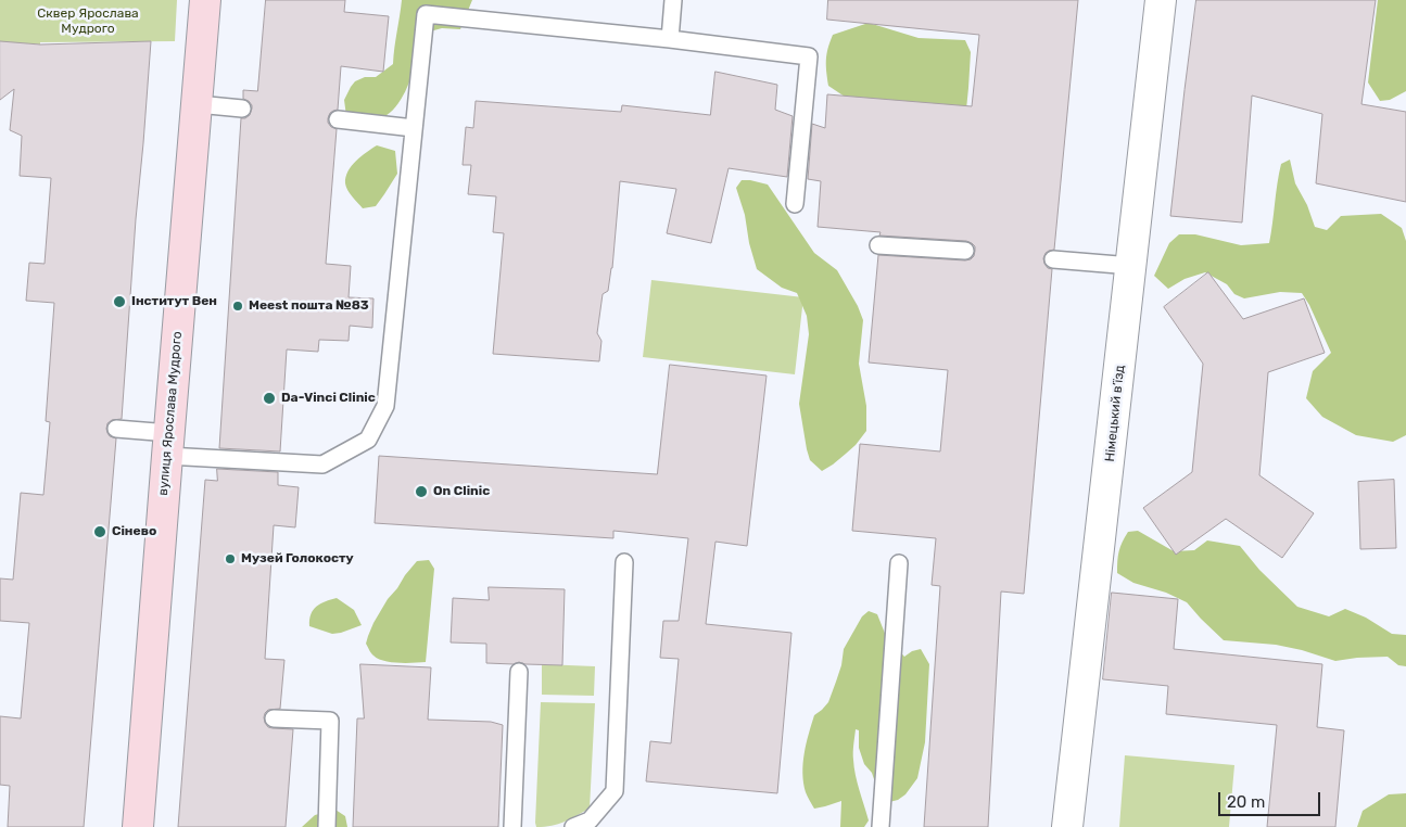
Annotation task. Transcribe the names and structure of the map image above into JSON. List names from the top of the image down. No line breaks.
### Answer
{"streets":{"street":["вулиця Ярослава Мудрого","Німецький в’їзд"]},"parks":["Сквер Ярослава Мудрого"],"places":["Інститут Вен","Meest пошта №83","Da-Vinci Сlinic","On Clinic","Сінево","Музей Голокосту"],"scale_bar":"20 m"}
